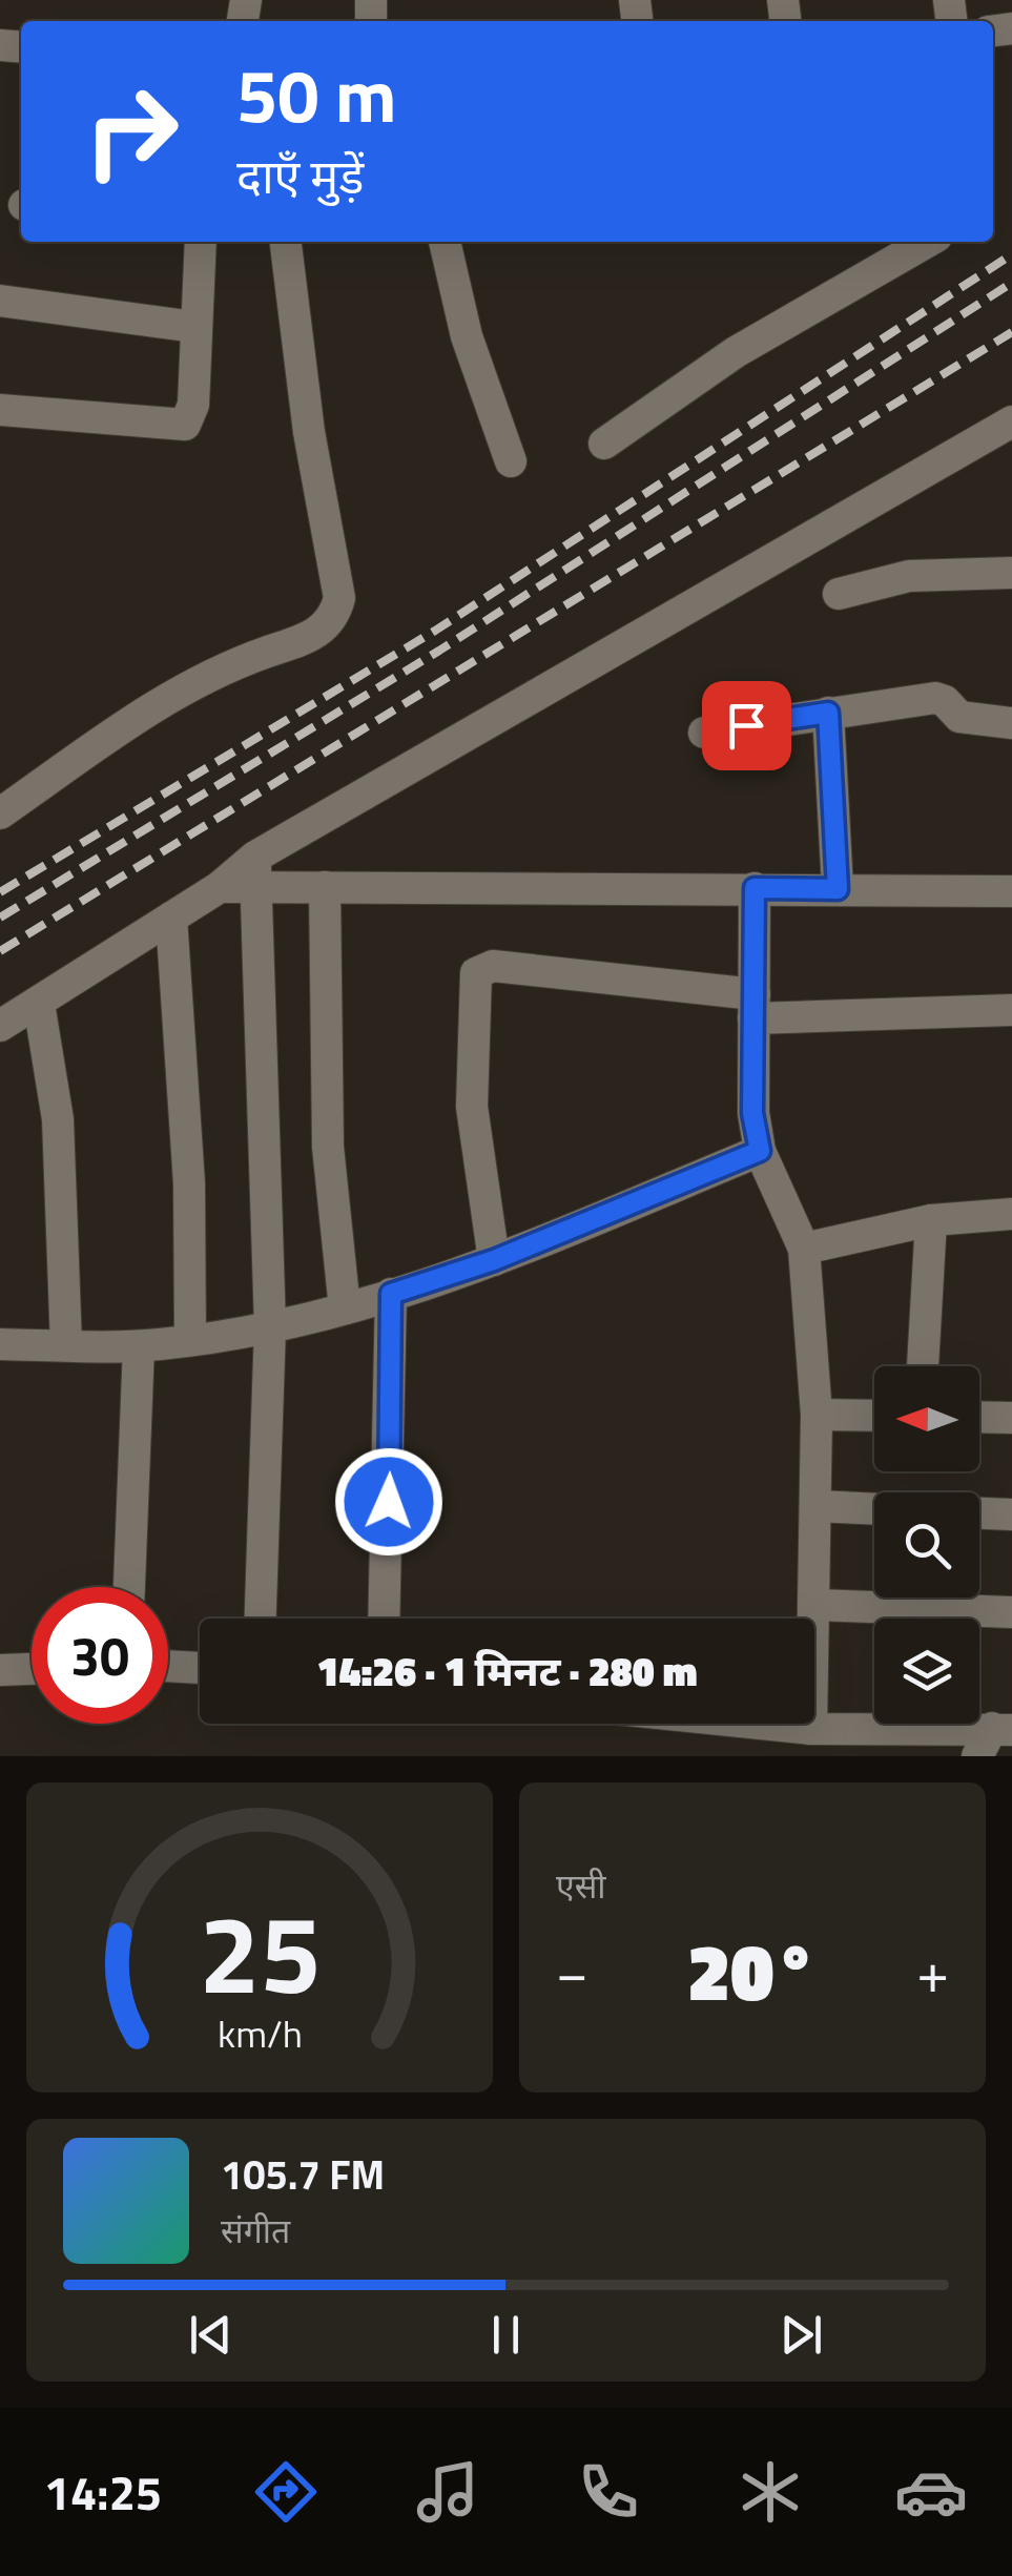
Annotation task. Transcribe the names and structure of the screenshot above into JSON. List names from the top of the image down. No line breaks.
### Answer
{"north":"left","page":{"turn":["50 m","दाएँ मुड़ें"],"limit":"30","trip":"14:26 · 1 मिनट · 280 m","tile":"एसी","heat":["−","20°","+"],"song":["105.7 FM","संगीत"],"tabs":"14:25","gauge":["25","km/h"]}}
